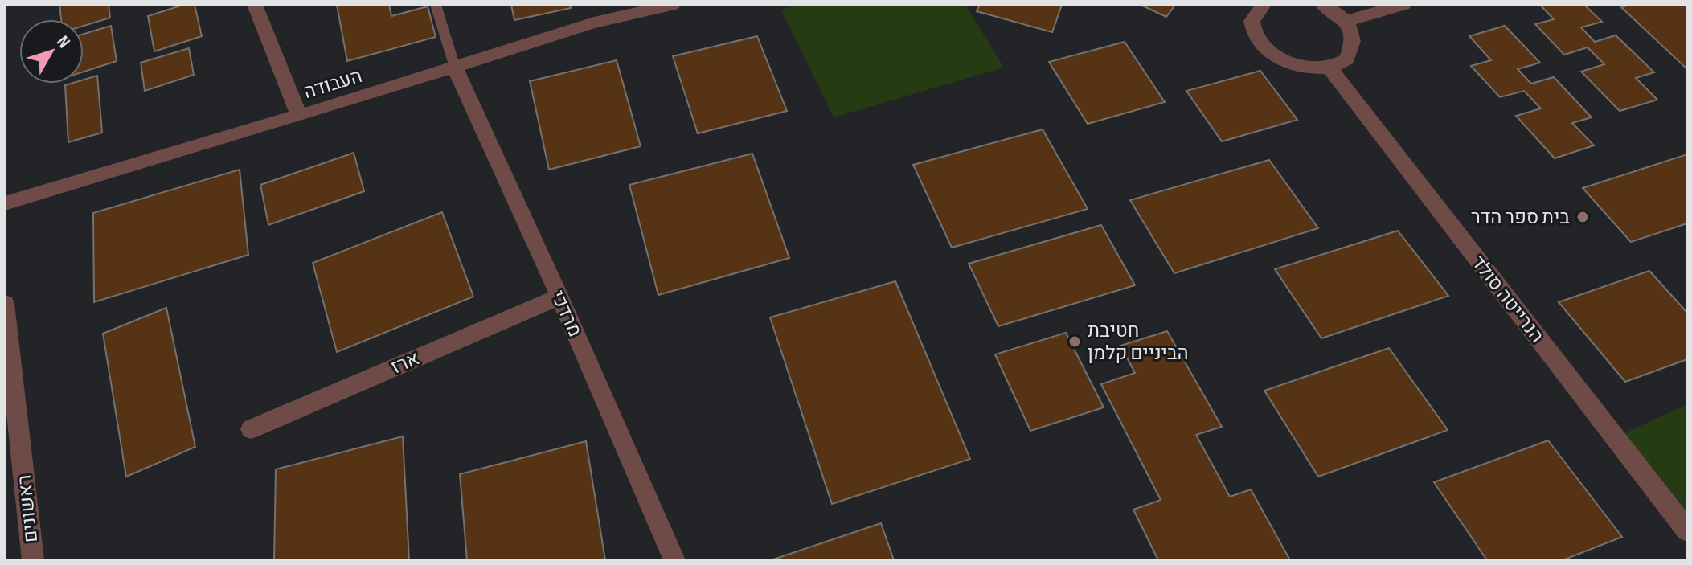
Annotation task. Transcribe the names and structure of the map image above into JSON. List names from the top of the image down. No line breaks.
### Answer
{"streets":{"street":["העבודה","הנרייטה סולד","מרדכי","ארז","ראשונים"]},"crossings":[["העבודה","מרדכי"],["מרדכי","ארז"]],"places":["בית ספר הדר","חטיבת הביניים קלמן"],"north":"top right"}
